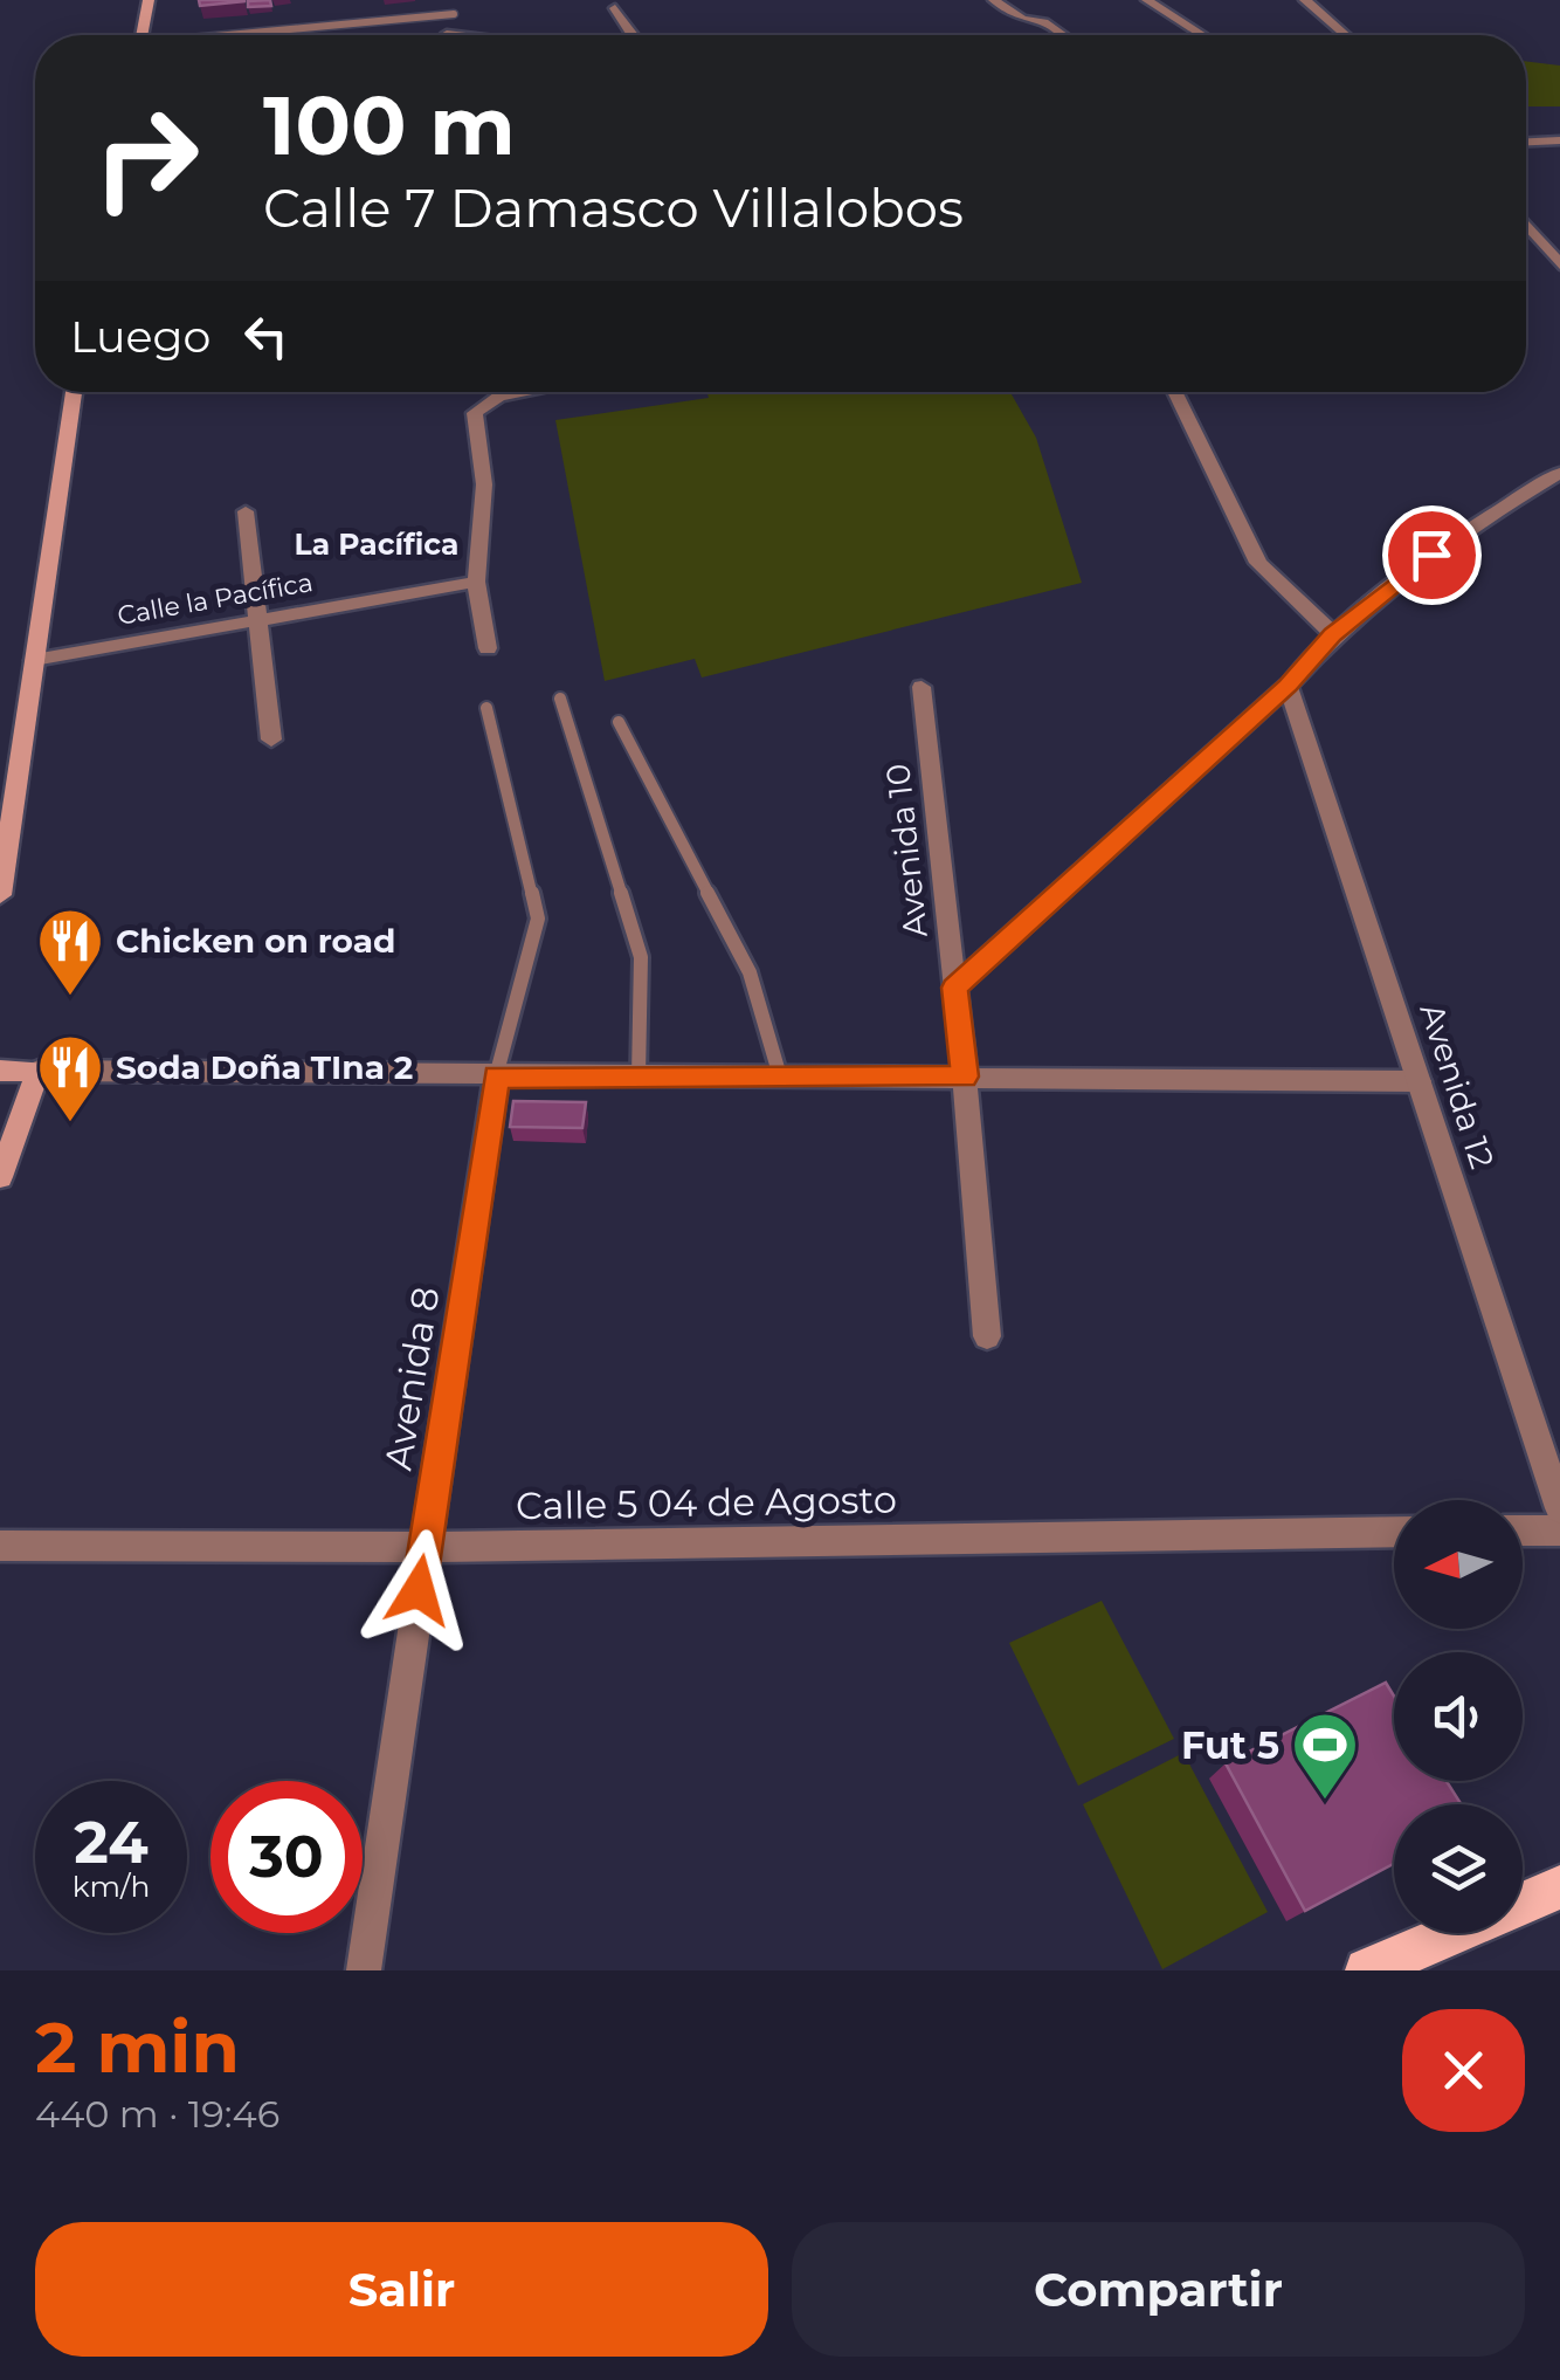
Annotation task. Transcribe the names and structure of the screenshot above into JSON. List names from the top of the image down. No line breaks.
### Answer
{"streets":{"street":["Calle la Pacífica","Avenida 10","Avenida 12","Avenida 8","Calle 5 04 de Agosto"]},"crossings":[["Avenida 8","Calle 5 04 de Agosto"]],"districts":["La Pacífica"],"places":{"restaurant":["Chicken on road","Soda Doña TIna 2"],"sports":["Fut 5"]},"north":"left","page":{"turn":["100 m","Calle 7 Damasco Villalobos"],"then":"Luego","speed":"24 km/h","limit":"30","heading":["2 min","440 m · 19:46"],"buttons":["Salir","Compartir"]}}
